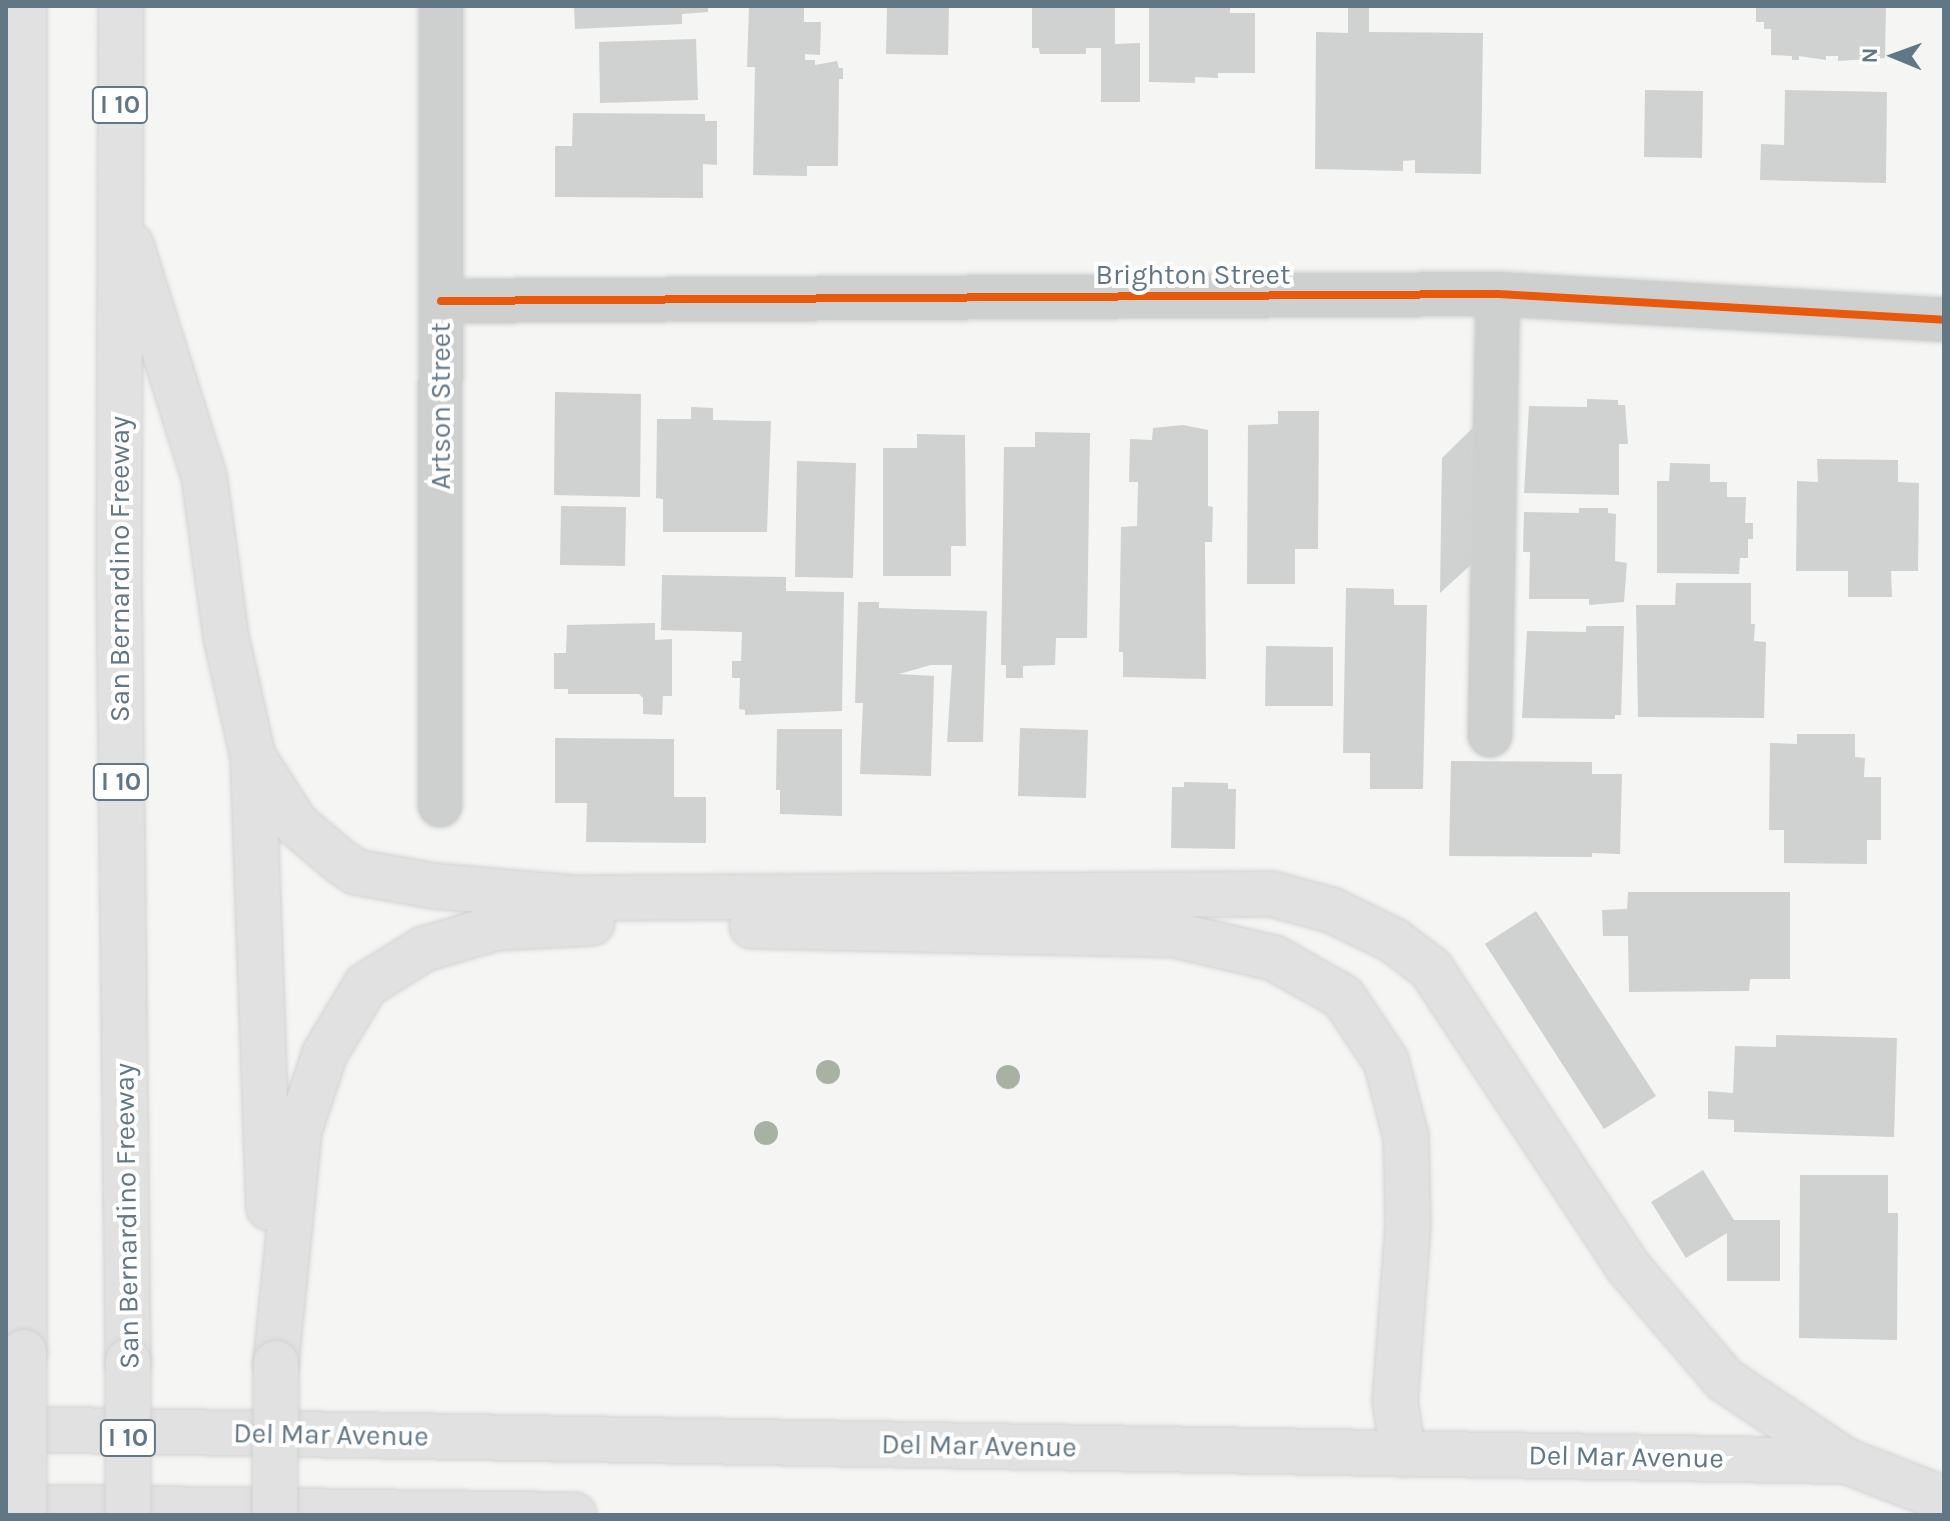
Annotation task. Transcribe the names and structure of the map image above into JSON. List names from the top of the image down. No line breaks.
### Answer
{"streets":{"main road":["I 10","San Bernardino Freeway","Del Mar Avenue"],"street":["Brighton Street","Artson Street"]},"crossings":[["Brighton Street","Artson Street"]],"north":"left"}
